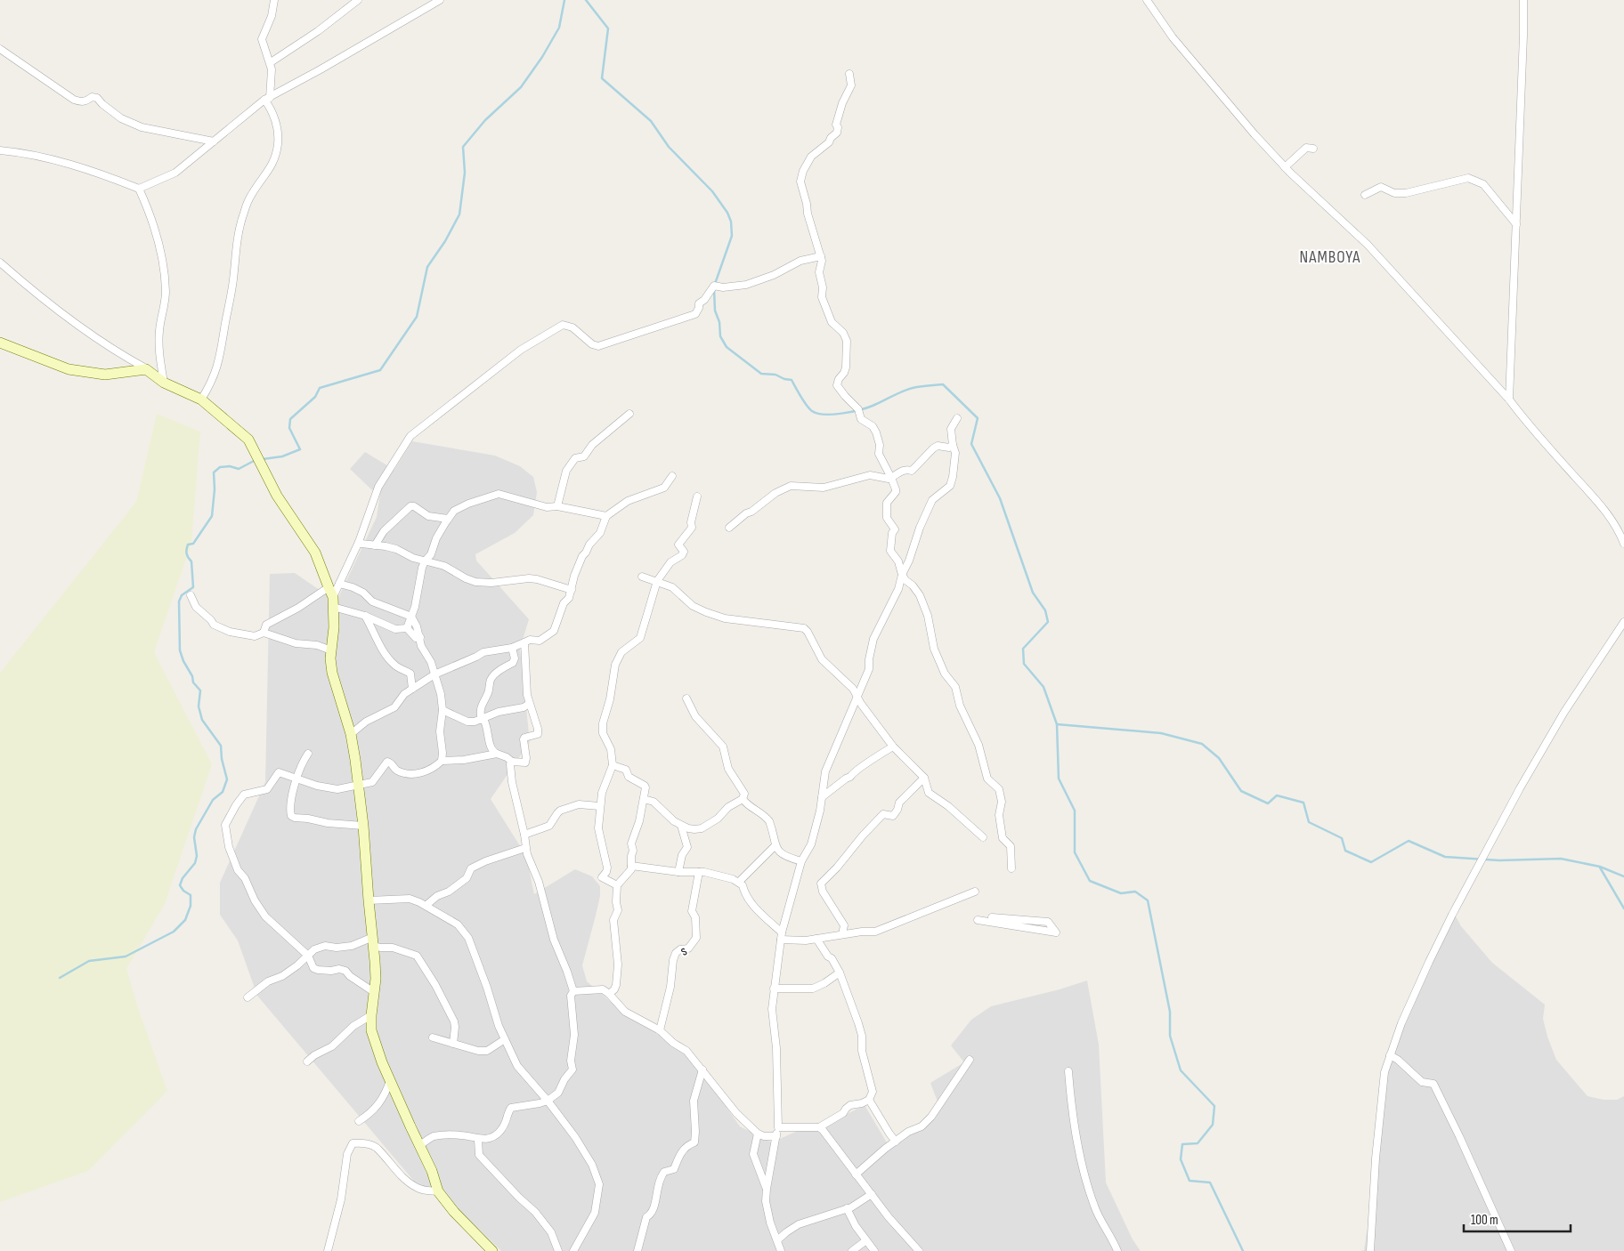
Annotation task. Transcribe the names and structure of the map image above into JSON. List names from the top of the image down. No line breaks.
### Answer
{"streets":{"street":["s"]},"districts":["NAMBOYA"],"scale_bar":"100 m"}
